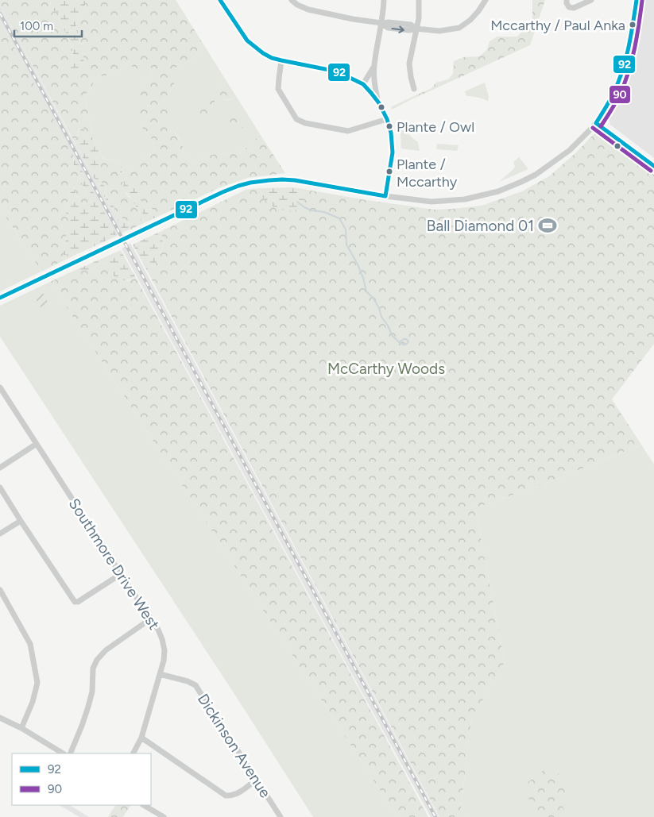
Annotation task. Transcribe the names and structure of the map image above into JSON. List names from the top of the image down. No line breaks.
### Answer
{"streets":{"street":["Southmore Drive West","Dickinson Avenue"]},"crossings":[["Southmore Drive West","Dickinson Avenue"]],"parks":["McCarthy Woods"],"places":{"other":["Mccarthy / Paul Anka","Plante / Owl","Plante / Mccarthy"],"sports":["Ball Diamond 01"]},"lines":["transit line 92","transit line 90"],"legend":["92","90"],"scale_bar":"100 m"}
